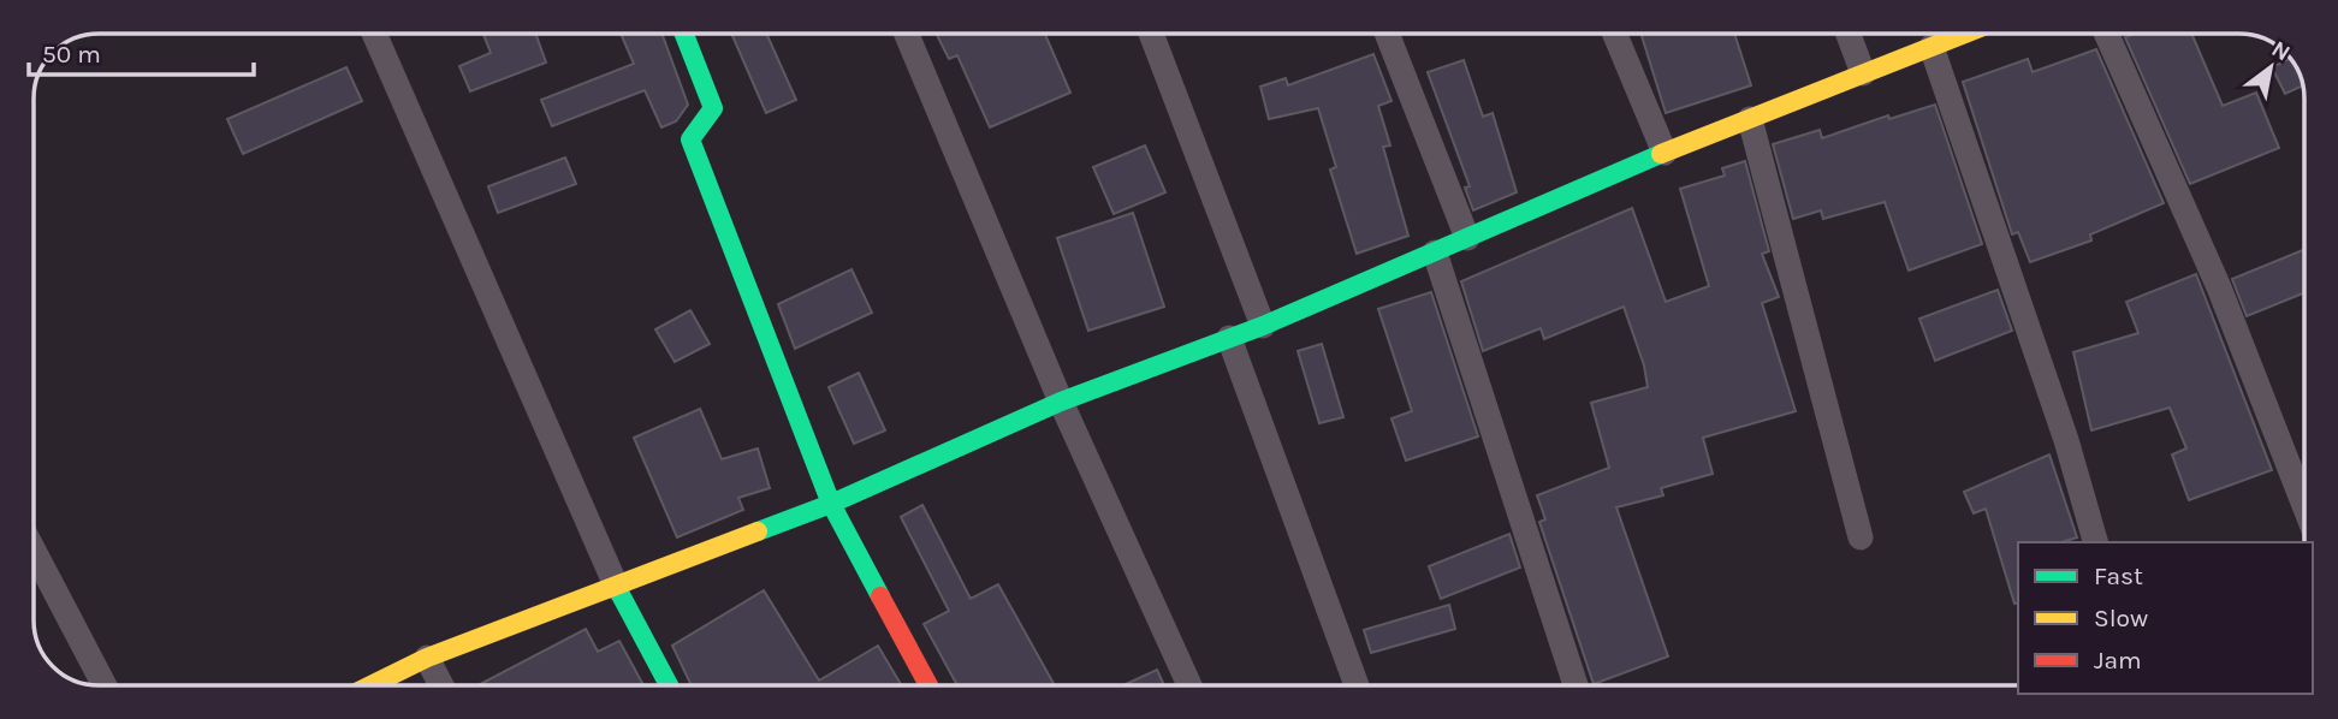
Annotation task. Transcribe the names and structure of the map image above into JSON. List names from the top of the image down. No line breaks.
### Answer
{"legend":["Fast","Slow","Jam"],"scale_bar":"50 m","north":"top right"}
